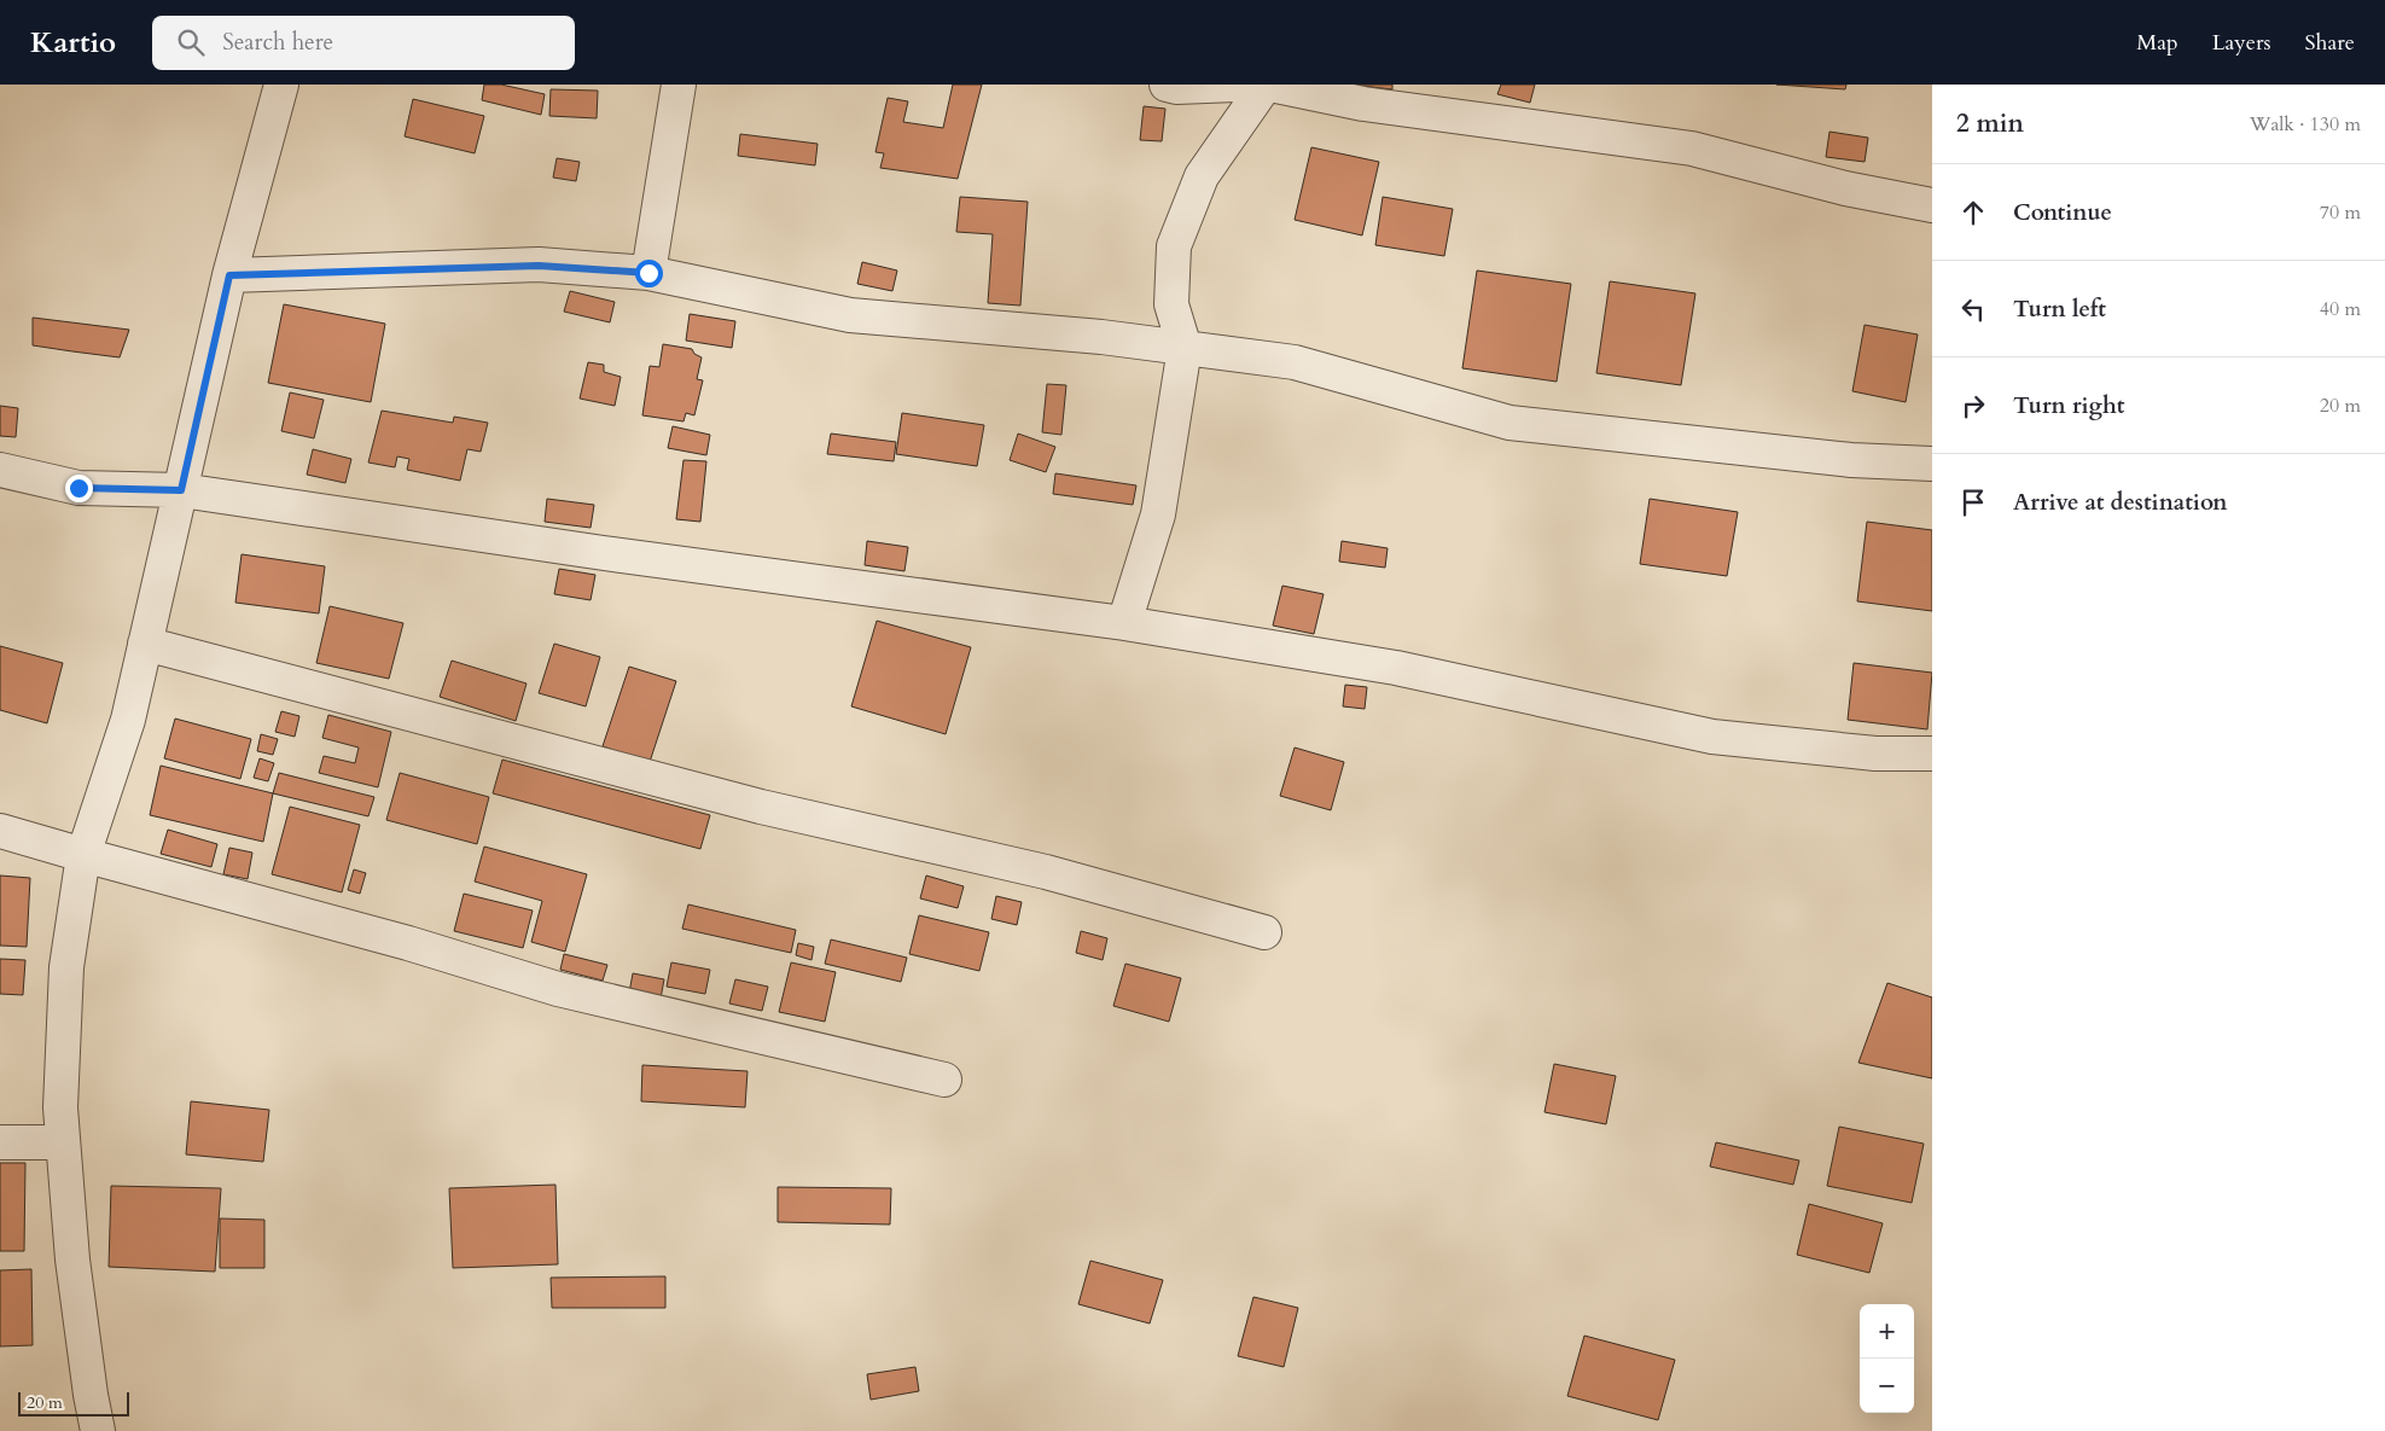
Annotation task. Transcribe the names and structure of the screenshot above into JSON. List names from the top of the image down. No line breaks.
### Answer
{"scale_bar":"20 m","page":{"header":"Kartio","search":"Search here","nav":["Map","Layers","Share"],"heading":["2 min","Walk · 130 m"],"list":[["Continue","70 m"],["Turn left","40 m"],["Turn right","20 m"],"Arrive at destination"],"map_buttons":["+","−"],"scale":"20 m"}}
